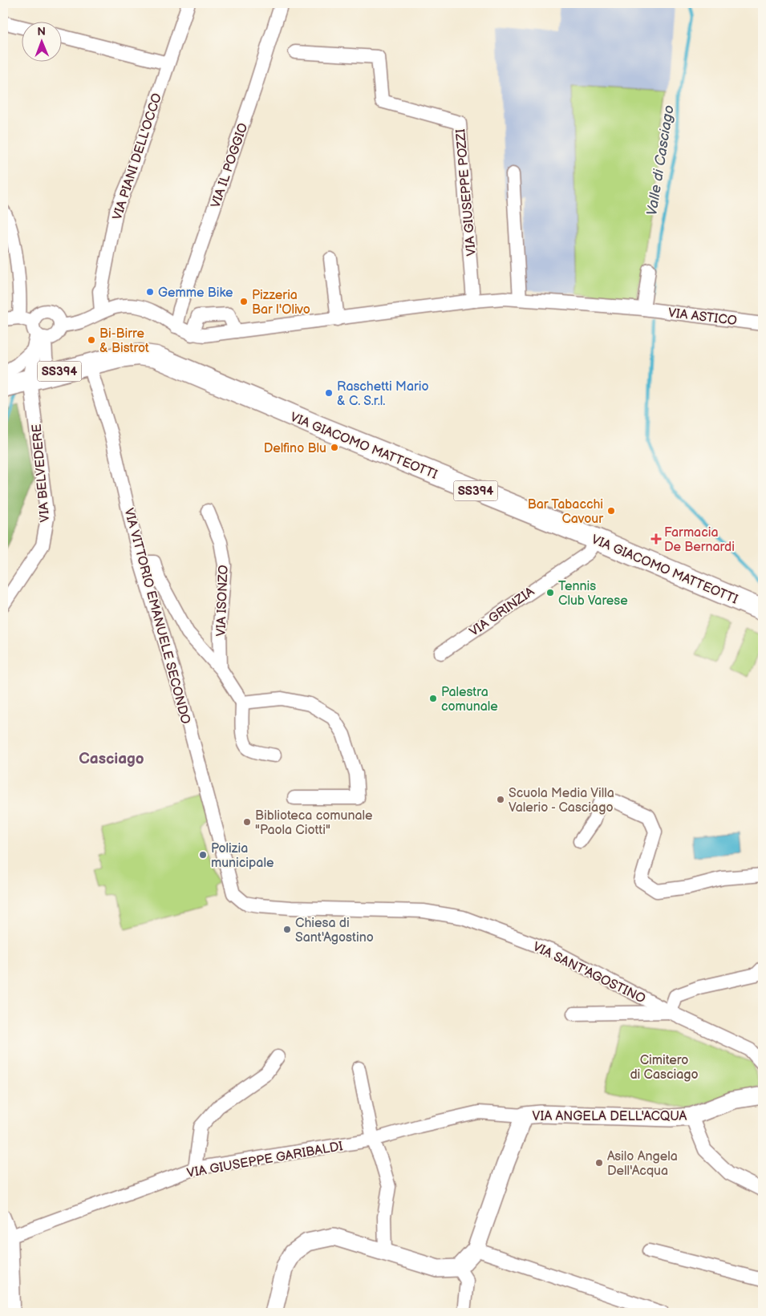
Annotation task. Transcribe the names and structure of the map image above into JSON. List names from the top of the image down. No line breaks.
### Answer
{"streets":{"main road":["SS394","VIA GIACOMO MATTEOTTI"],"street":["VIA PIANI DELL'OCCO","VIA IL POGGIO","VIA GIUSEPPE POZZI","VIA ASTICO","VIA BELVEDERE","VIA ISONZO","VIA GRINZIA","VIA VITTORIO EMANUELE SECONDO","VIA SANT'AGOSTINO","VIA ANGELA DELL'ACQUA","VIA GIUSEPPE GARIBALDI"]},"crossings":[["VIA GIACOMO MATTEOTTI","VIA BELVEDERE"],["VIA GIACOMO MATTEOTTI","VIA GRINZIA"],["VIA GIACOMO MATTEOTTI","VIA VITTORIO EMANUELE SECONDO"],["VIA VITTORIO EMANUELE SECONDO","VIA SANT'AGOSTINO"],["VIA ANGELA DELL'ACQUA","VIA GIUSEPPE GARIBALDI"]],"districts":["Casciago"],"water":["Valle di Casciago"],"parks":["Cimitero di Casciago"],"places":{"other":["Gemme Bike","Pizzeria Bar l'Olivo","Bi-Birre & Bistrot","Raschetti Mario & C. S.r.l.","Delfino Blu","Bar Tabacchi Cavour","Tennis Club Varese","Palestra comunale","Scuola Media Villa Valerio - Casciago","Biblioteca comunale \"Paola Ciotti\"","Polizia municipale","Chiesa di Sant'Agostino","Asilo Angela Dell'Acqua"],"health":["Farmacia De Bernardi"]},"north":"top"}
